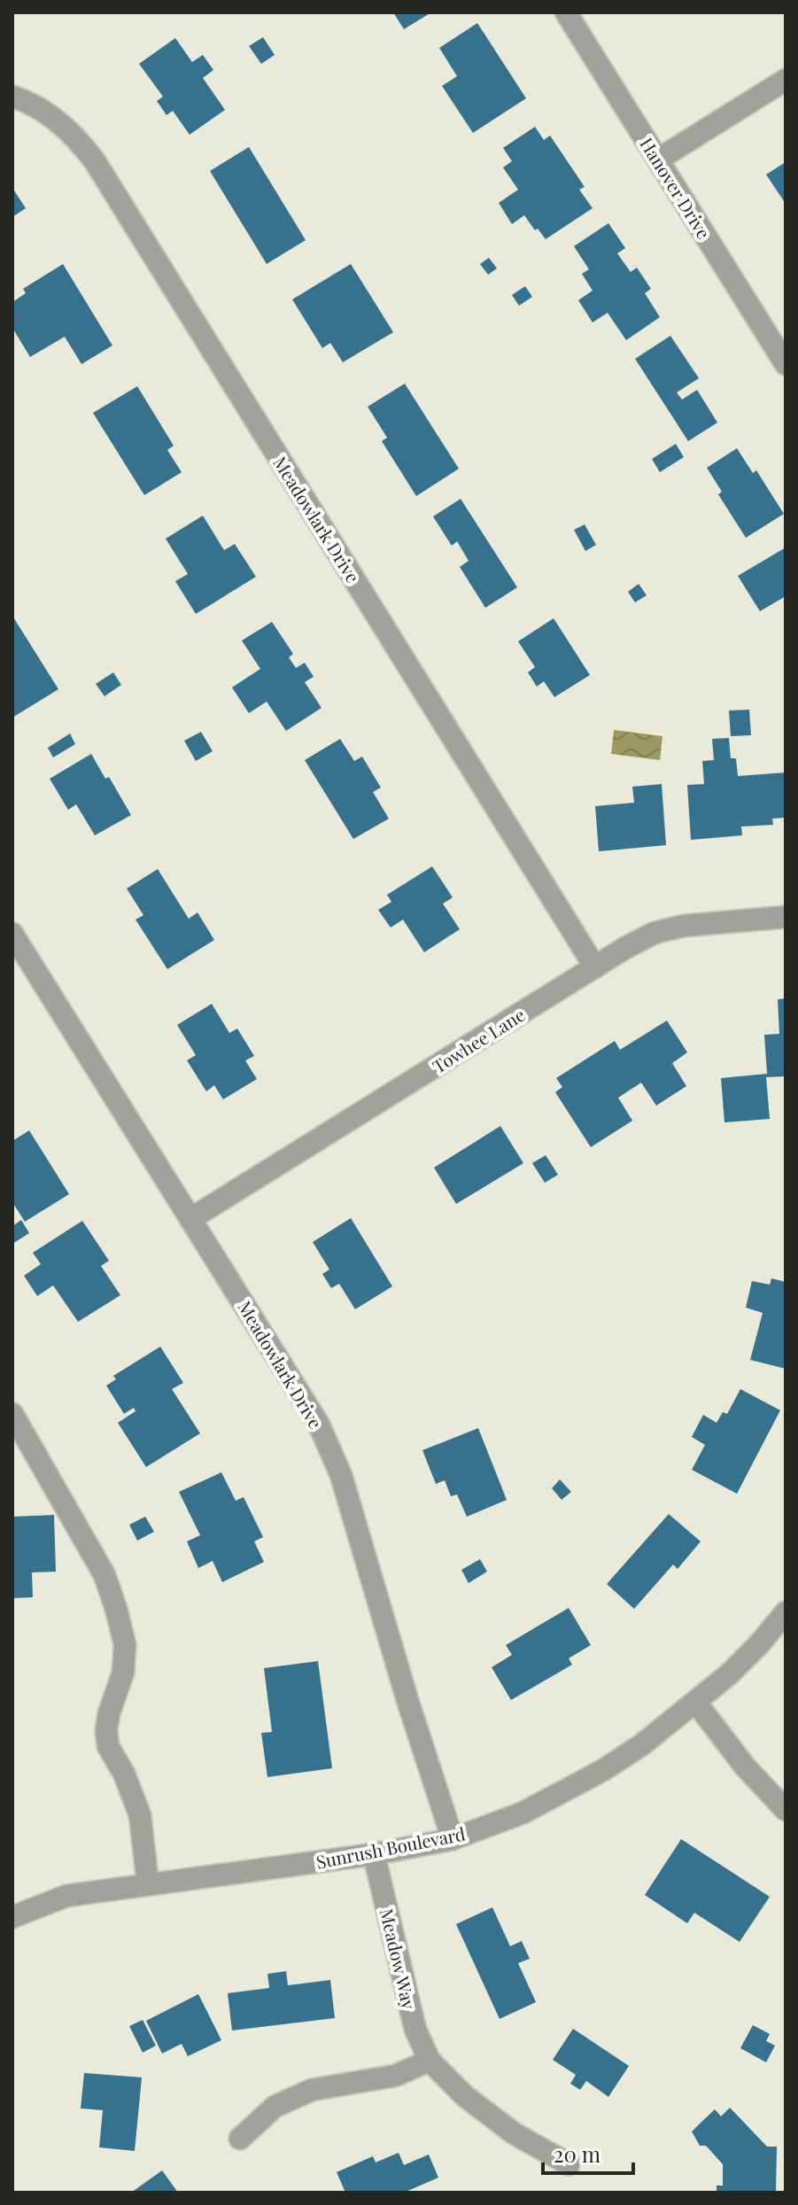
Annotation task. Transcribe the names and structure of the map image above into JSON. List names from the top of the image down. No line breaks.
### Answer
{"streets":{"street":["Hanover Drive","Meadowlark Drive","Towhee Lane","Sunrush Boulevard","Meadow Way"]},"crossings":[["Meadowlark Drive","Towhee Lane"],["Meadowlark Drive","Sunrush Boulevard"],["Sunrush Boulevard","Meadow Way"]],"scale_bar":"20 m"}
